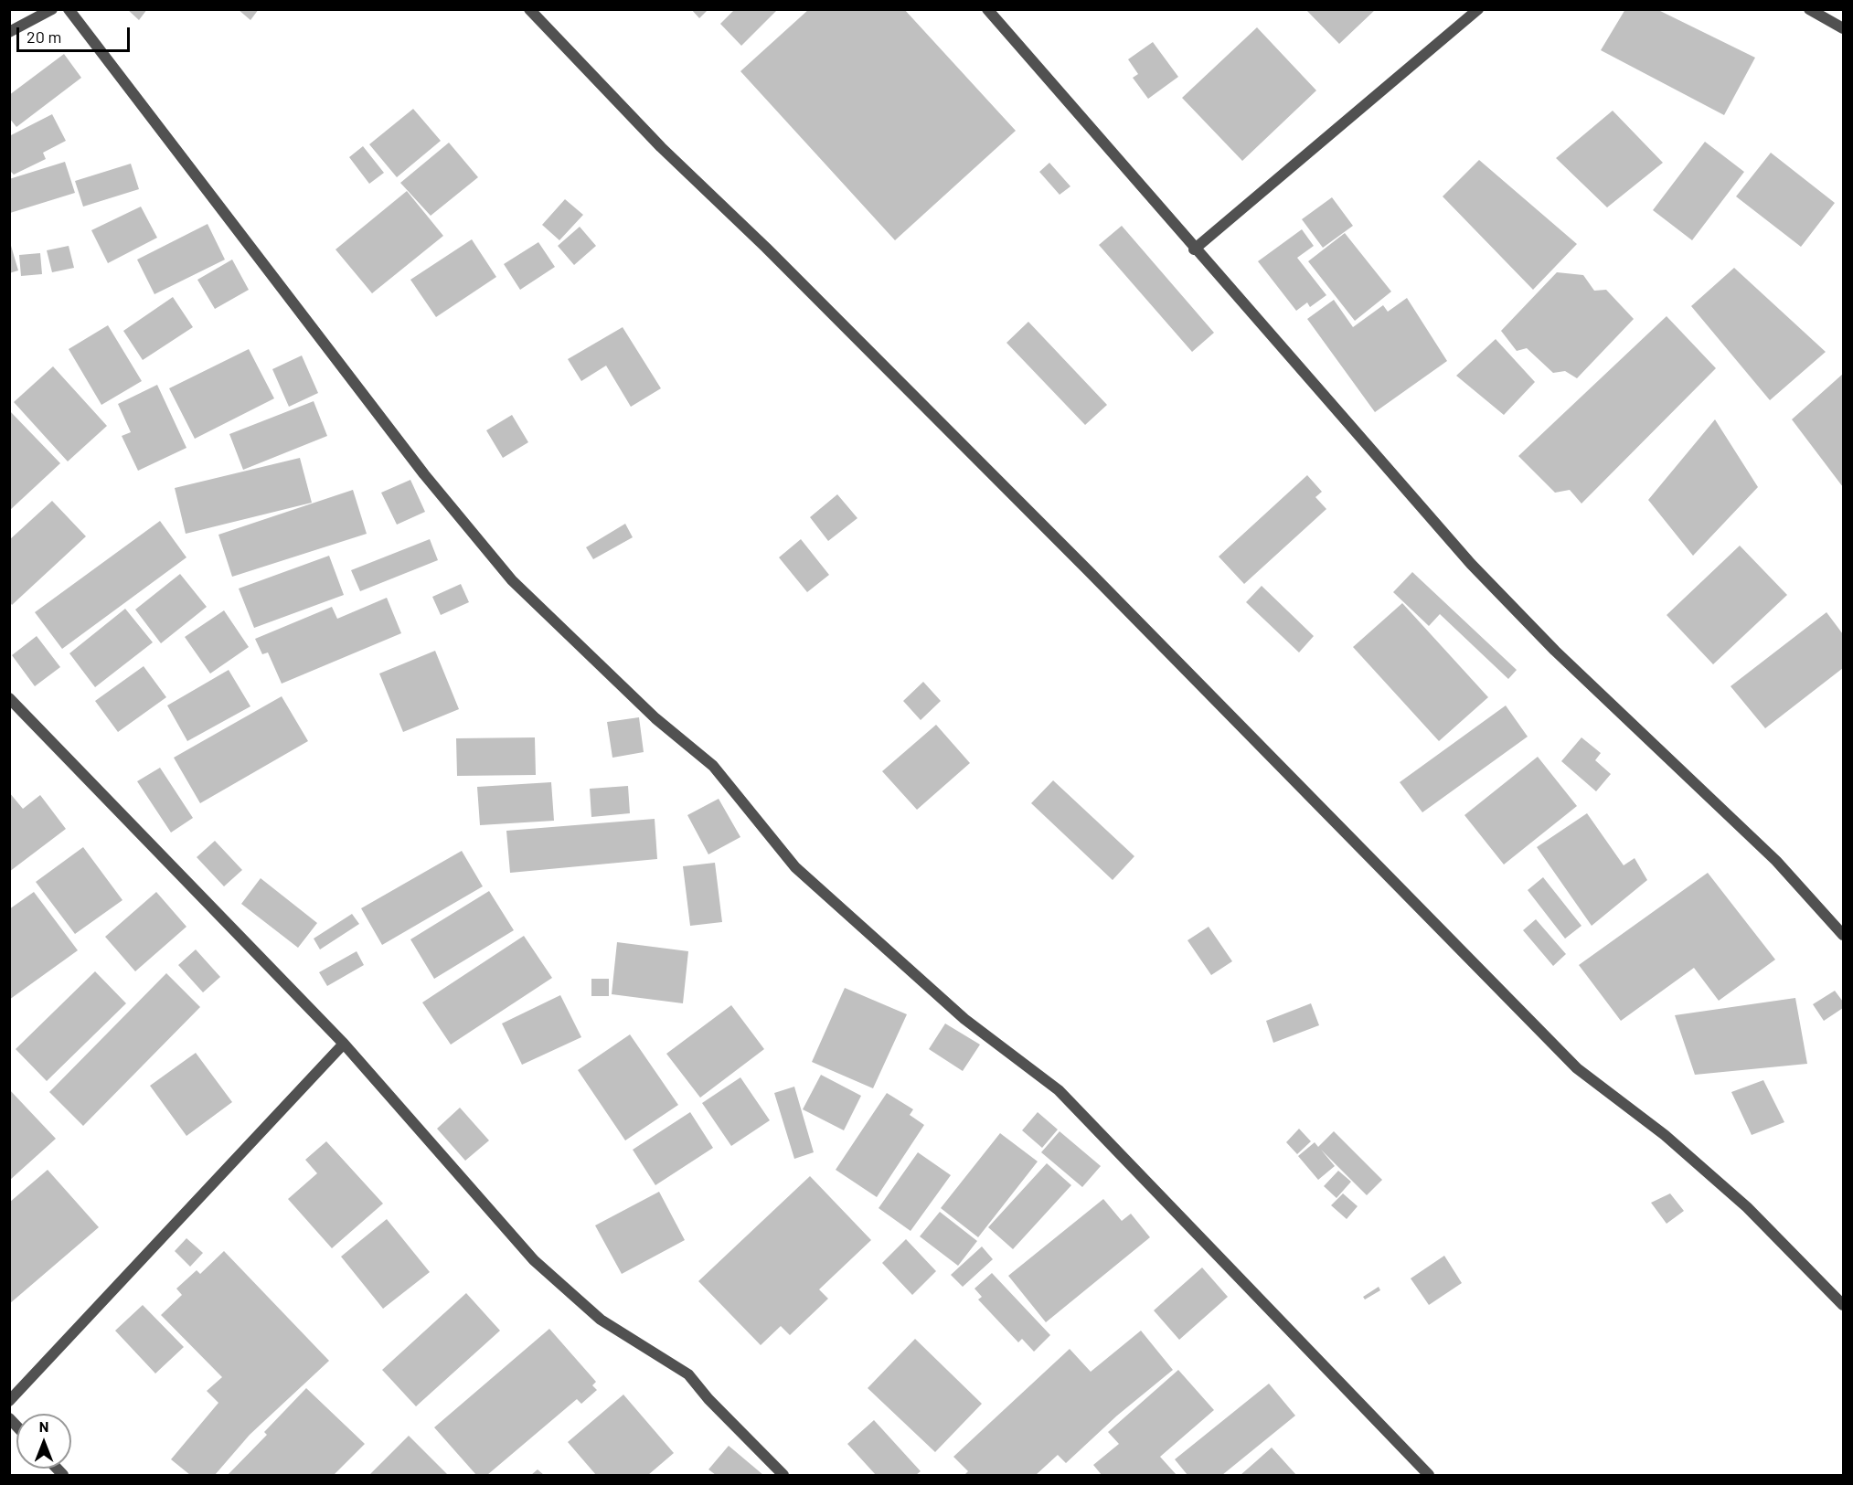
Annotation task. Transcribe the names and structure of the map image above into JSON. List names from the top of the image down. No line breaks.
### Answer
{"scale_bar":"20 m","north":"top"}
